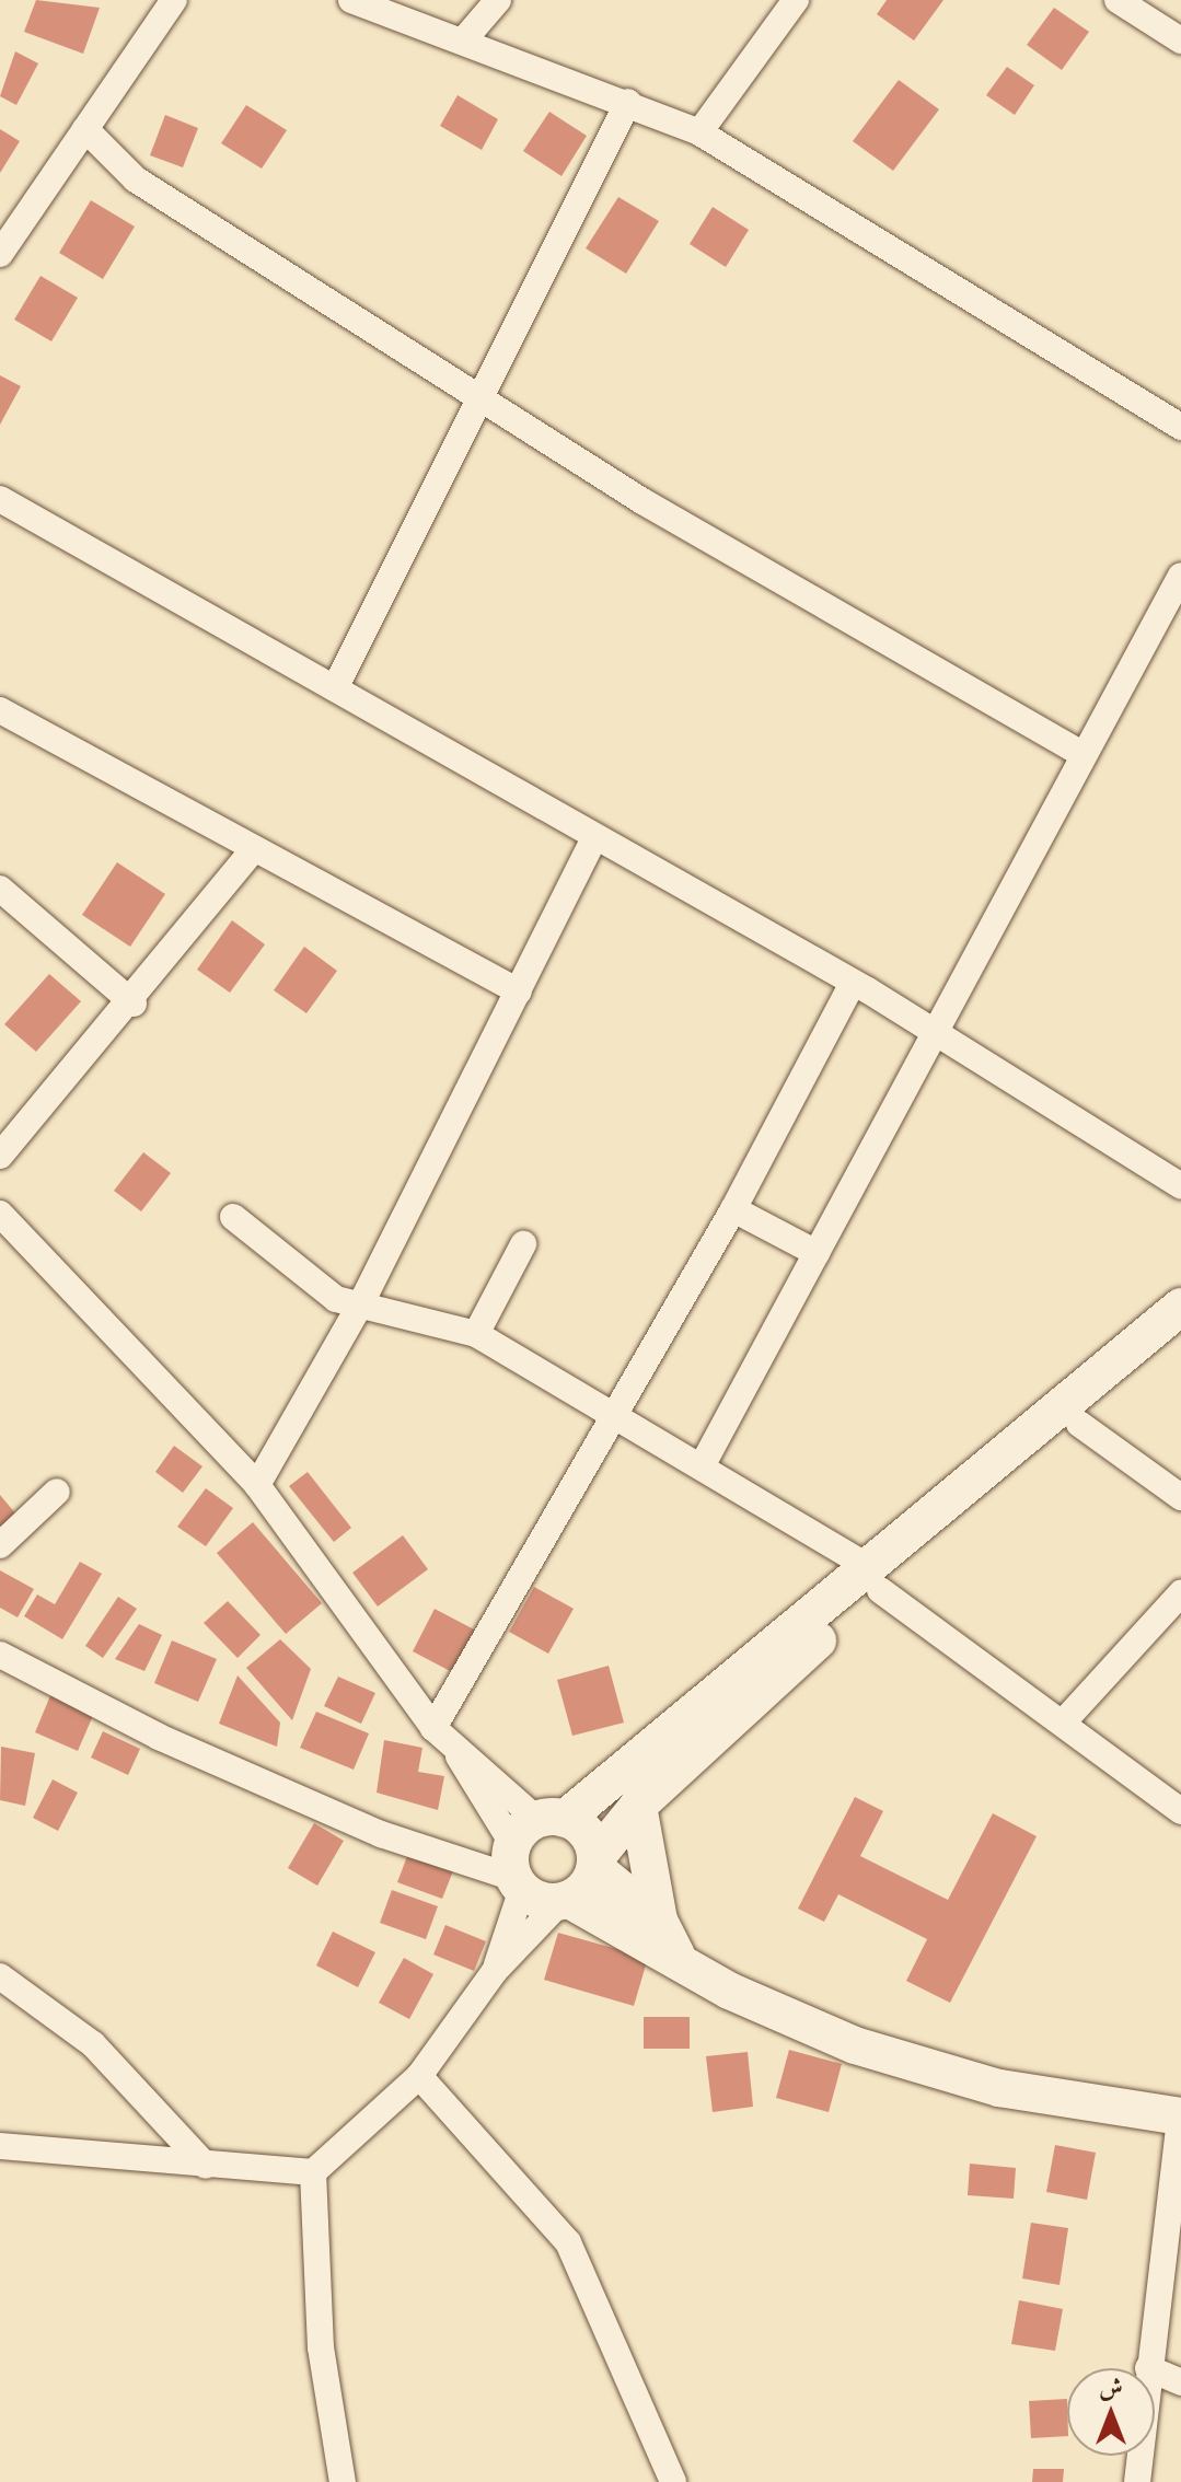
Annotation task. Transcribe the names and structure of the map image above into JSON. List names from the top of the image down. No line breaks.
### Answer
{"north":"top"}
